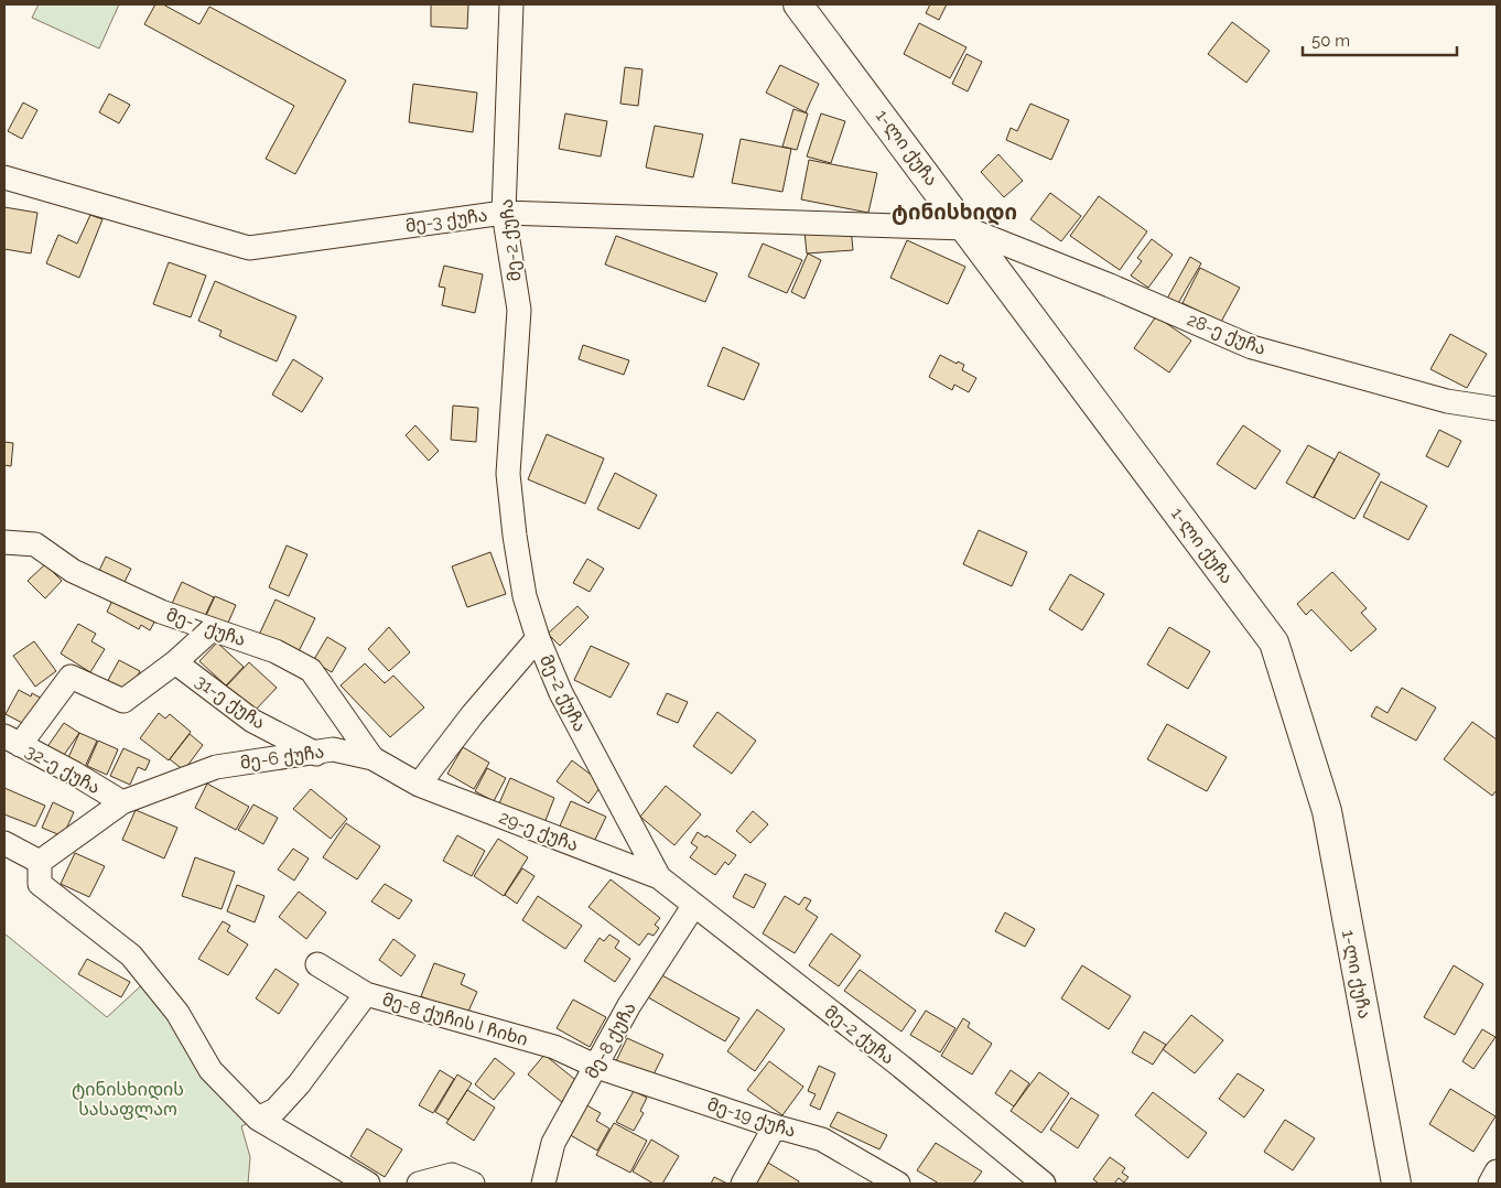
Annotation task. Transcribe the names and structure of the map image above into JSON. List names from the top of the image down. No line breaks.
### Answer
{"streets":{"main road":["1-ლი ქუჩა"],"street":["მე-3 ქუჩა","მე-2 ქუჩა","28-ე ქუჩა","მე-7 ქუჩა","31-ე ქუჩა","მე-6 ქუჩა","32-ე ქუჩა","29-ე ქუჩა","მე-8 ქუჩის I ჩიხი","მე-8 ქუჩა","მე-19 ქუჩა"]},"crossings":[["1-ლი ქუჩა","მე-3 ქუჩა"],["1-ლი ქუჩა","28-ე ქუჩა"],["მე-3 ქუჩა","მე-2 ქუჩა"],["მე-3 ქუჩა","28-ე ქუჩა"],["მე-2 ქუჩა","29-ე ქუჩა"],["მე-2 ქუჩა","მე-8 ქუჩა"],["მე-7 ქუჩა","მე-6 ქუჩა"],["31-ე ქუჩა","მე-6 ქუჩა"],["მე-6 ქუჩა","32-ე ქუჩა"],["მე-6 ქუჩა","29-ე ქუჩა"],["მე-8 ქუჩის I ჩიხი","მე-8 ქუჩა"],["მე-8 ქუჩის I ჩიხი","მე-19 ქუჩა"],["მე-8 ქუჩა","მე-19 ქუჩა"]],"districts":["ტინისხიდი"],"parks":["ტინისხიდის სასაფლაო"],"scale_bar":"50 m"}
